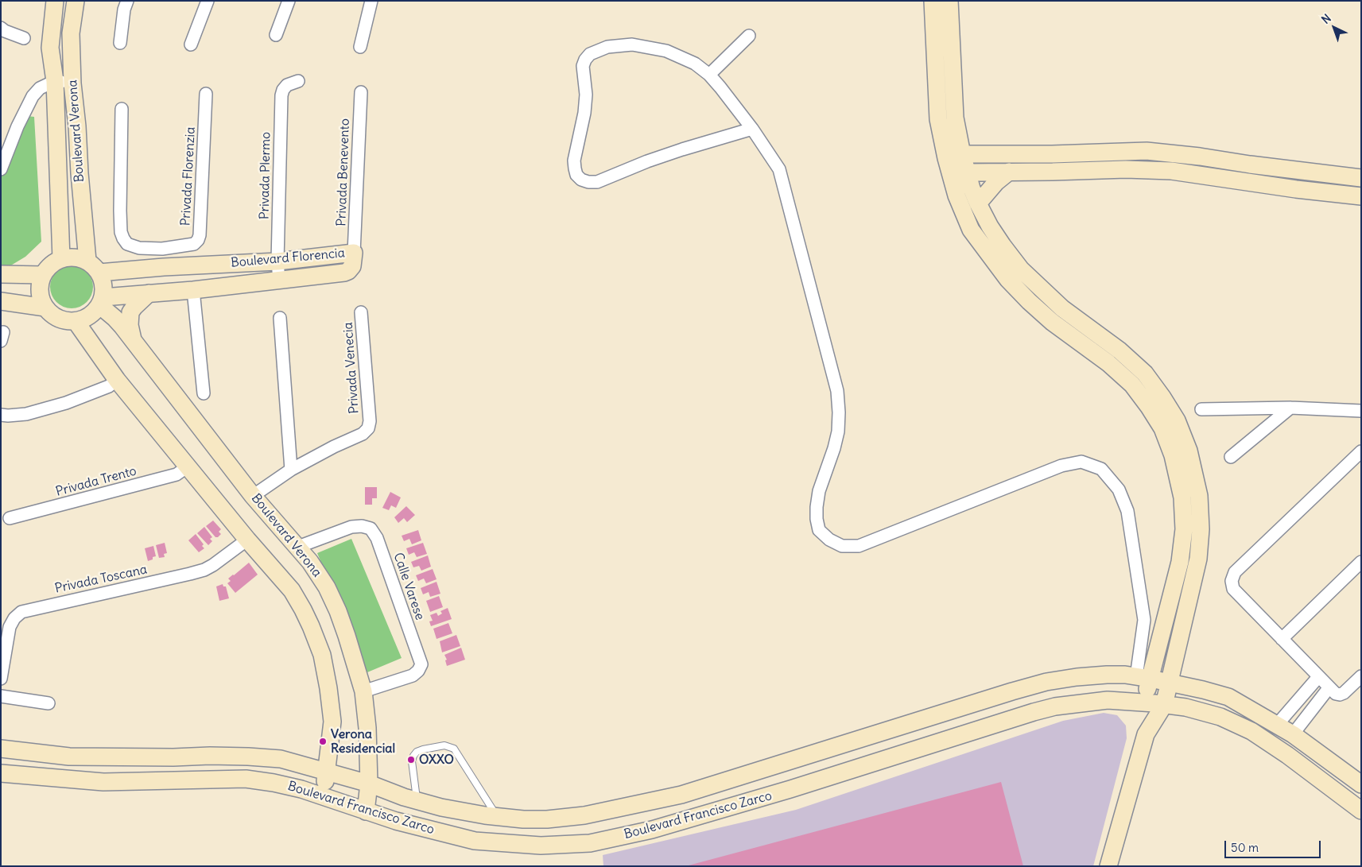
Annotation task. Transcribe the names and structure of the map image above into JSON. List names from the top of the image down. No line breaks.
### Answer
{"streets":{"street":["Boulevard Verona","Privada Benevento","Privada Plermo","Privada Florenzia","Boulevard Florencia","Privada Venecia","Privada Trento","Privada Toscana","Calle Varese","Boulevard Francisco Zarco"]},"crossings":[["Boulevard Verona","Boulevard Florencia"],["Boulevard Verona","Privada Venecia"],["Boulevard Verona","Calle Varese"],["Boulevard Verona","Boulevard Francisco Zarco"],["Privada Benevento","Boulevard Florencia"],["Privada Plermo","Boulevard Florencia"]],"places":["Verona Residencial","OXXO"],"scale_bar":"50 m","north":"top left"}
